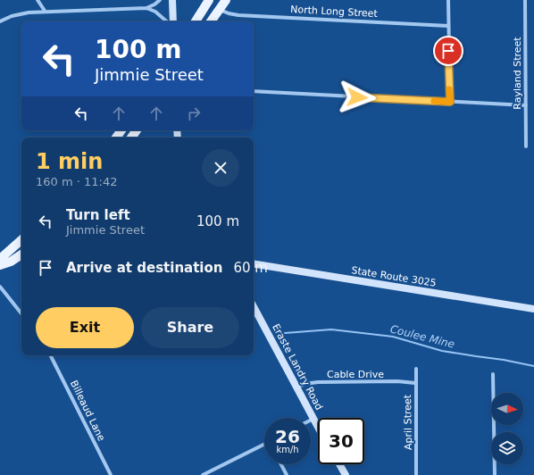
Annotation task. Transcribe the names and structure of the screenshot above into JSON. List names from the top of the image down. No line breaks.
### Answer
{"streets":{"main road":["State Route 3025","Eraste Landry Road"],"street":["North Long Street","Rayland Street","Cable Drive","Billeaud Lane","April Street"]},"crossings":[["Eraste Landry Road","Cable Drive"],["Cable Drive","April Street"]],"water":["Coulee Mine"],"north":"right","page":{"turn":["100 m","Jimmie Street"],"heading":["1 min","160 m · 11:42"],"list":[{"name":"Turn left","note":"Jimmie Street","value":"100 m"},{"name":"Arrive at destination","value":"60 m"}],"buttons":["Exit","Share"],"speed":"26 km/h","limit":"30"}}
